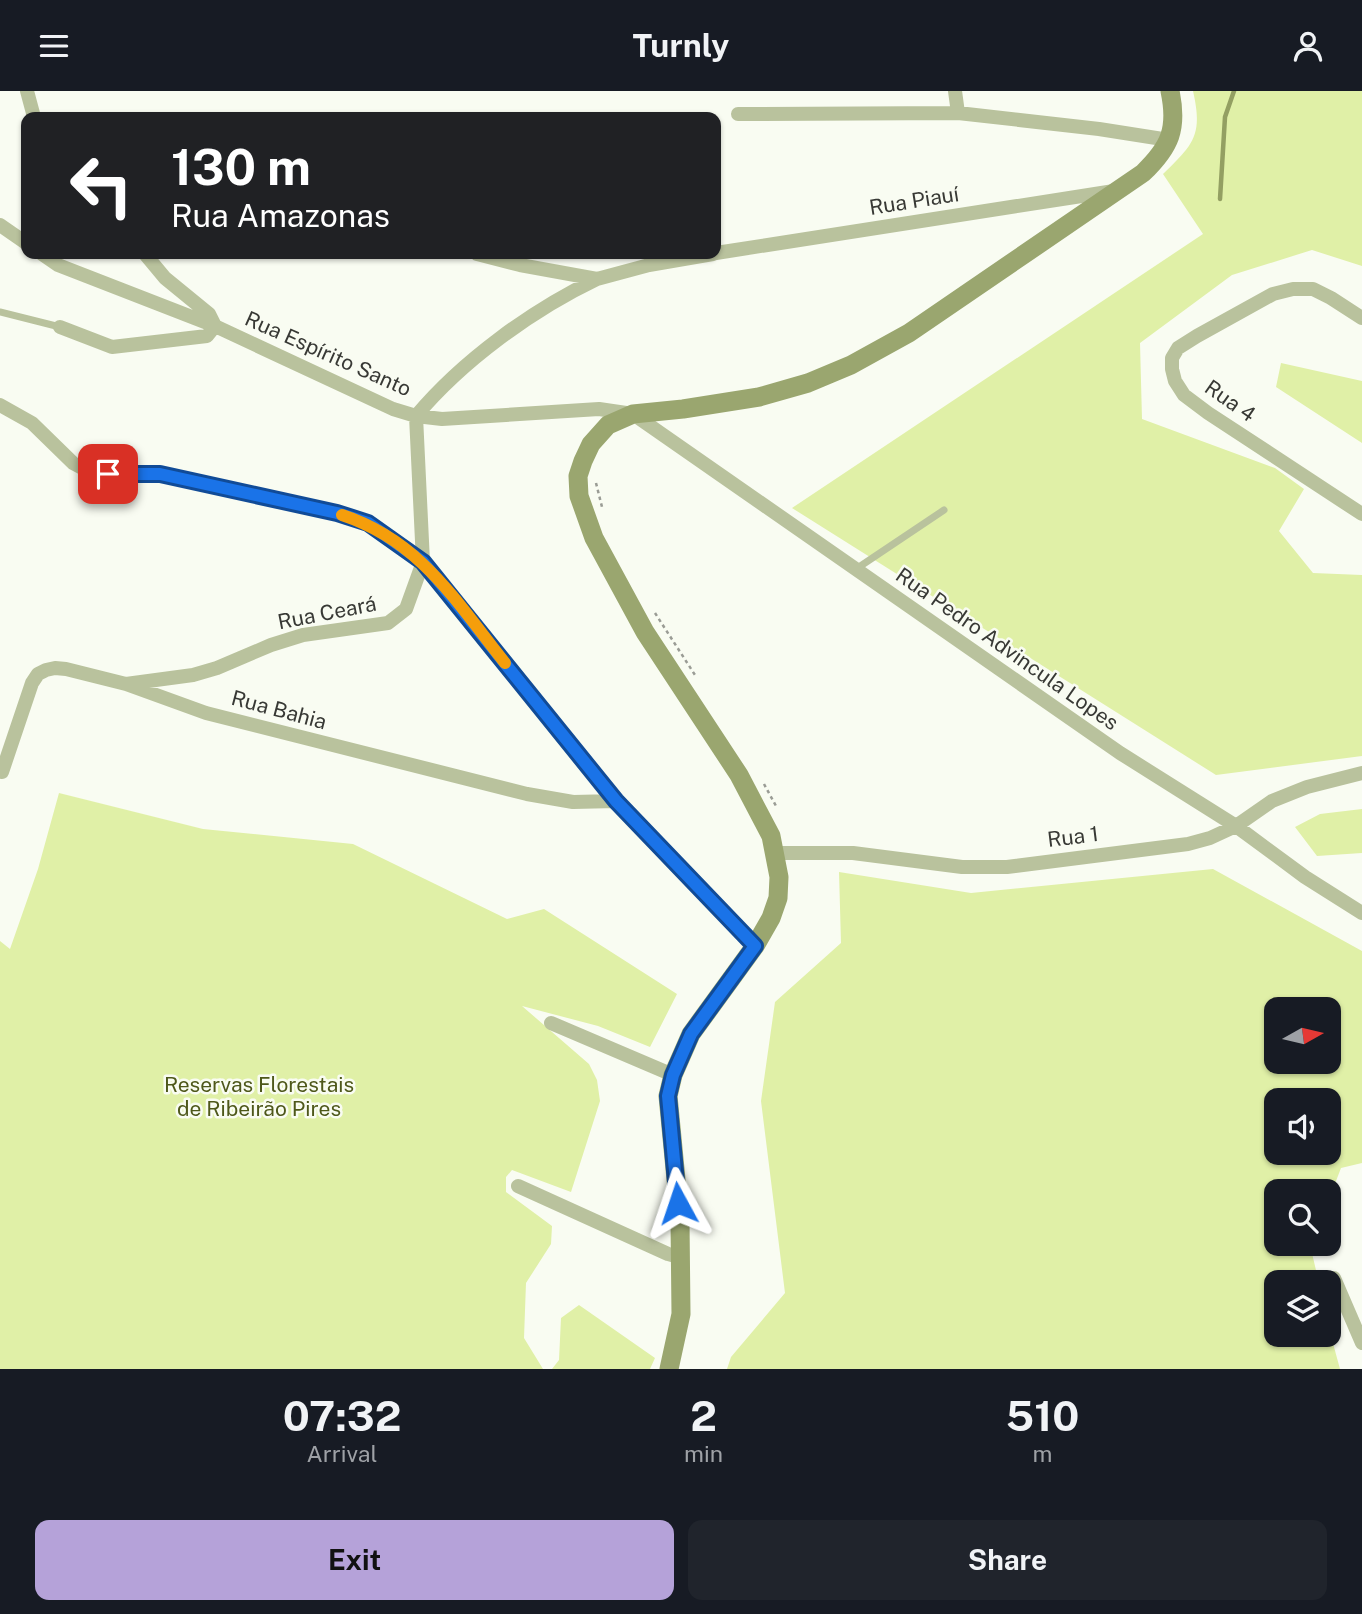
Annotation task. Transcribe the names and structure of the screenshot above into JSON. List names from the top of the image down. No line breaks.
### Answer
{"streets":{"street":["Rua Piauí","Rua Espírito Santo","Rua 4","Rua Ceará","Rua Pedro Advincula Lopes","Rua Bahia","Rua 1"]},"crossings":[["Rua Espírito Santo","Rua Ceará"],["Rua Espírito Santo","Rua Pedro Advincula Lopes"],["Rua Ceará","Rua Bahia"],["Rua Pedro Advincula Lopes","Rua 1"]],"parks":["Reservas Florestais de Ribeirão Pires"],"north":"right","page":{"header":"Turnly","turn":["130 m","Rua Amazonas"],"eta":["07:32","Arrival","2","min","510","m"],"buttons":["Exit","Share"]}}
